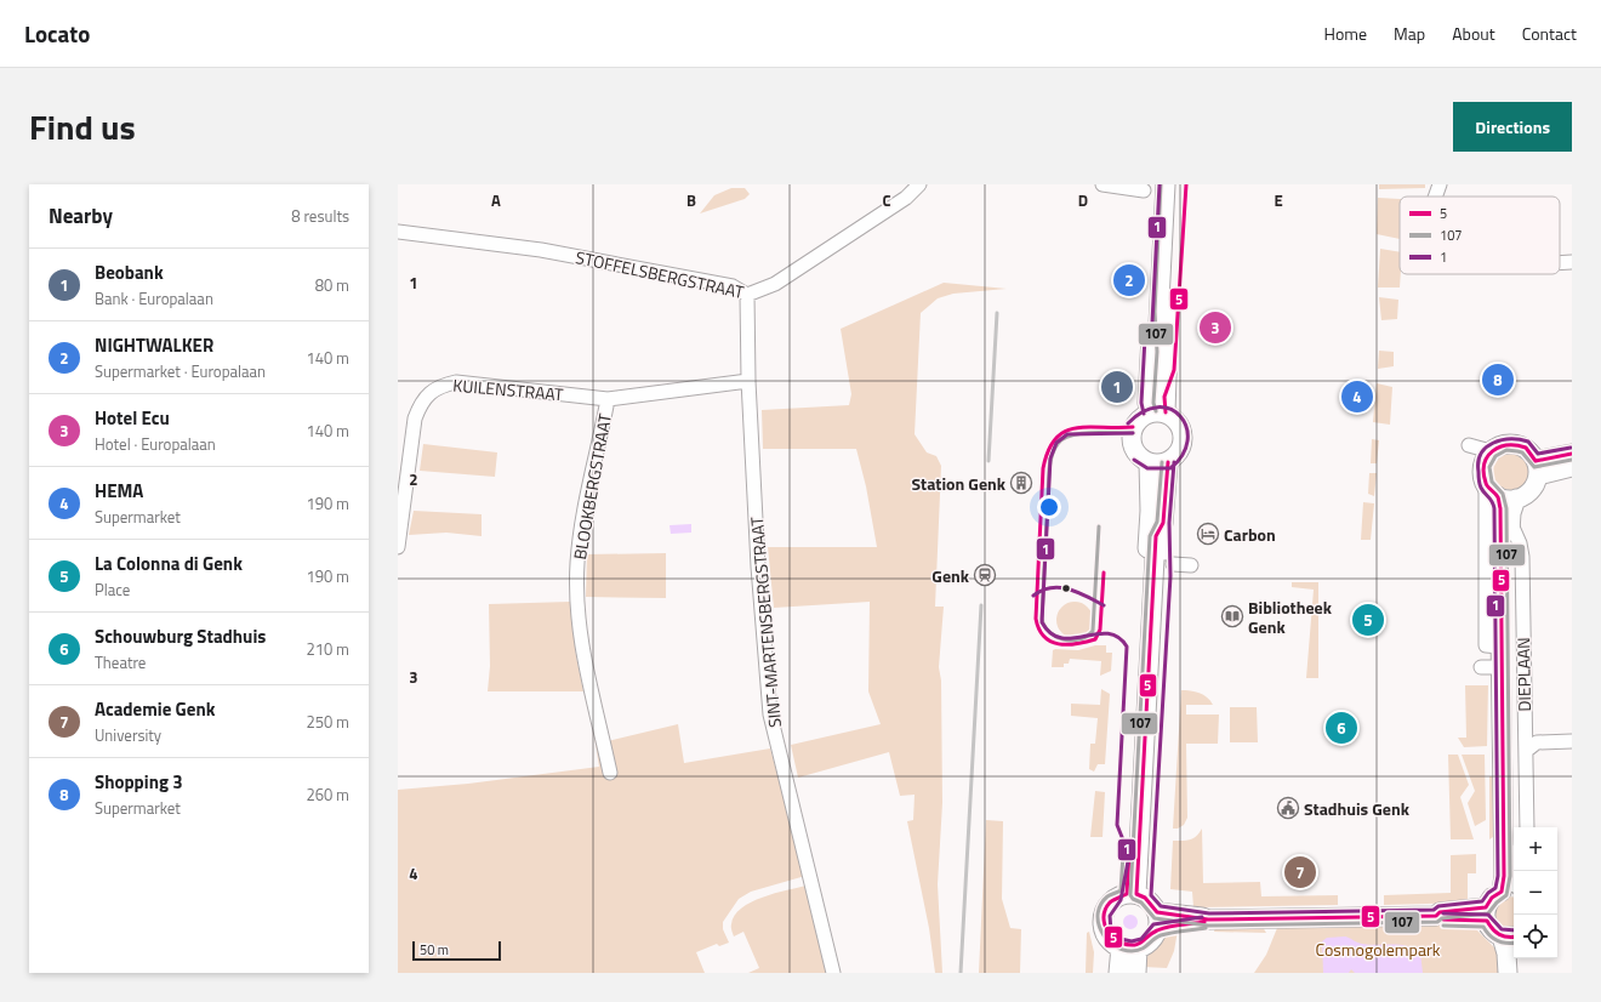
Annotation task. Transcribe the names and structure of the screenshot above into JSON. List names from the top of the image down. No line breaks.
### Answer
{"streets":{"main road":["DIEPLAAN"],"street":["STOFFELSBERGSTRAAT","KUILENSTRAAT","BLOOKBERGSTRAAT","SINT-MARTENSBERGSTRAAT"]},"crossings":[["STOFFELSBERGSTRAAT","SINT-MARTENSBERGSTRAAT"],["KUILENSTRAAT","BLOOKBERGSTRAAT"],["KUILENSTRAAT","SINT-MARTENSBERGSTRAAT"]],"parks":["Cosmogolempark"],"places":{"building":["Station Genk"],"hotel":["Carbon"],"station":["Genk"],"library":["Bibliotheek Genk"],"public building":["Stadhuis Genk"]},"lines":["transit line 5","transit line 107","transit line 1"],"legend":["5","107","1"],"scale_bar":"50 m","page":{"header":"Locato","nav":["Home","Map","About","Contact"],"title":"Find us","buttons":"Directions","heading":["Nearby","8 results"],"list":[{"mark":"1","name":"Beobank","note":"Bank · Europalaan","value":"80 m"},{"mark":"2","name":"NIGHTWALKER","note":"Supermarket · Europalaan","value":"140 m"},{"mark":"3","name":"Hotel Ecu","note":"Hotel · Europalaan","value":"140 m"},{"mark":"4","name":"HEMA","note":"Supermarket","value":"190 m"},{"mark":"5","name":"La Colonna di Genk","note":"Place","value":"190 m"},{"mark":"6","name":"Schouwburg Stadhuis","note":"Theatre","value":"210 m"},{"mark":"7","name":"Academie Genk","note":"University","value":"250 m"},{"mark":"8","name":"Shopping 3","note":"Supermarket","value":"260 m"}],"pins":["2","3","8","1","4","5","6","7"],"map_buttons":["+","−"],"scale":"50 m"},"grid":{"columns":["A","B","C","D","E"],"rows":["1","2","3","4"]}}
